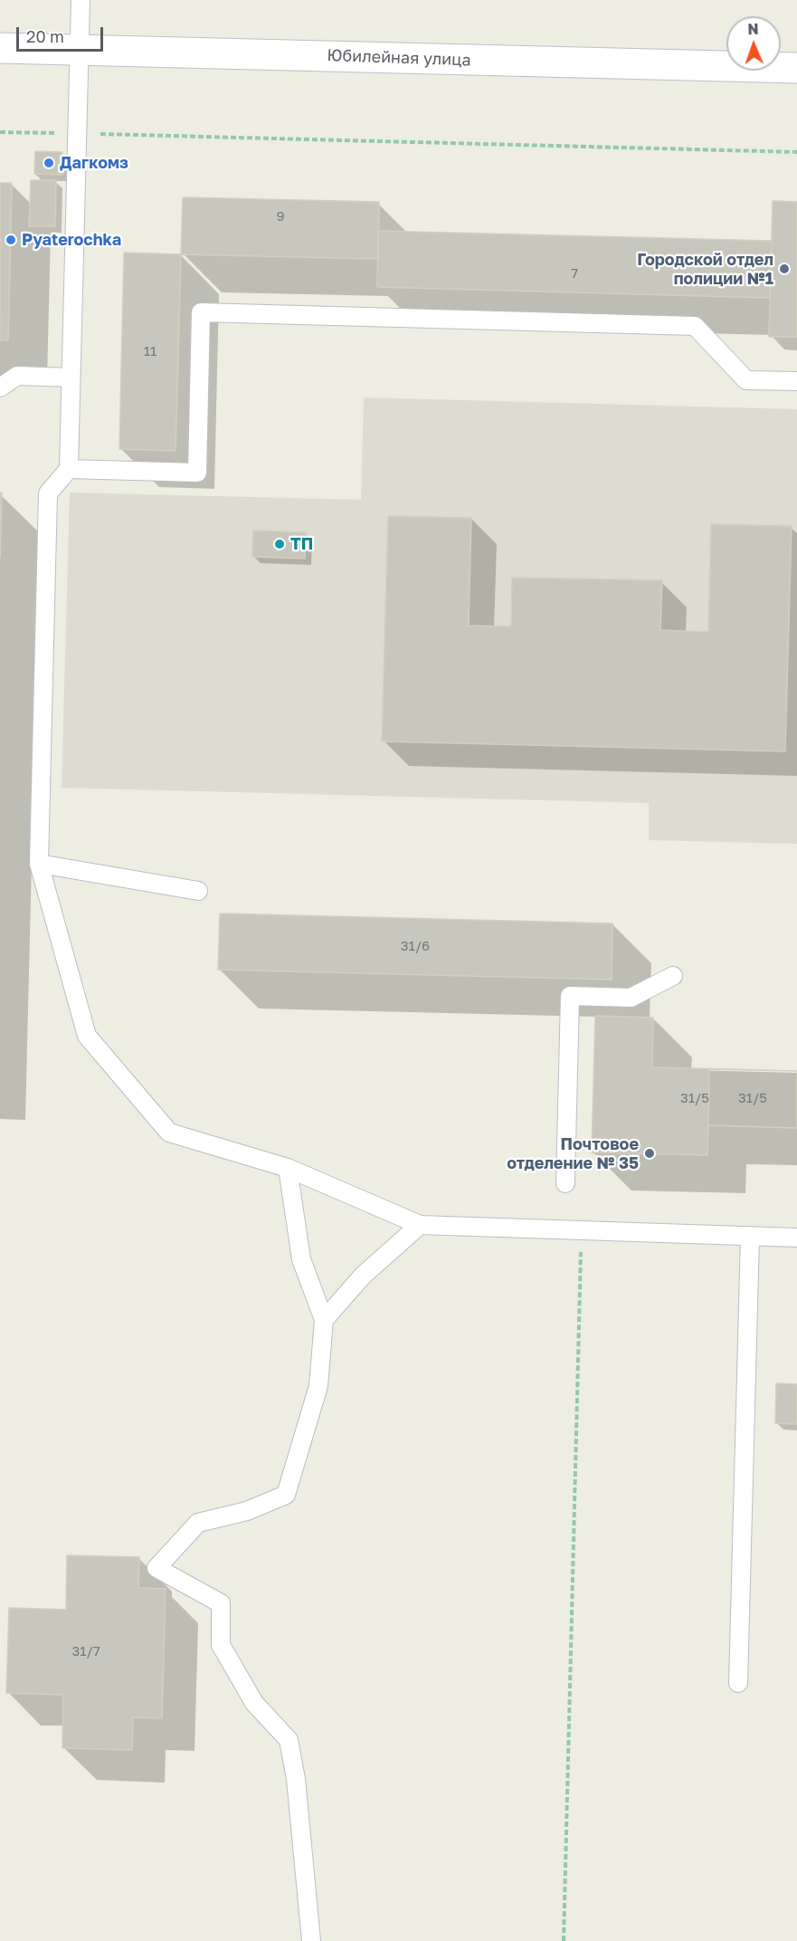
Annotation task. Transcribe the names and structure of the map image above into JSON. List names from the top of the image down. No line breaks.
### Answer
{"streets":{"main road":["Юбилейная улица"]},"places":["Дагкомз","Pyaterochka","Городской отдел полиции №1","ТП","Почтовое отделение № 35"],"house_numbers":["9","7","11","31/6","31/5","31/5","31/7"],"scale_bar":"20 m","north":"top"}
